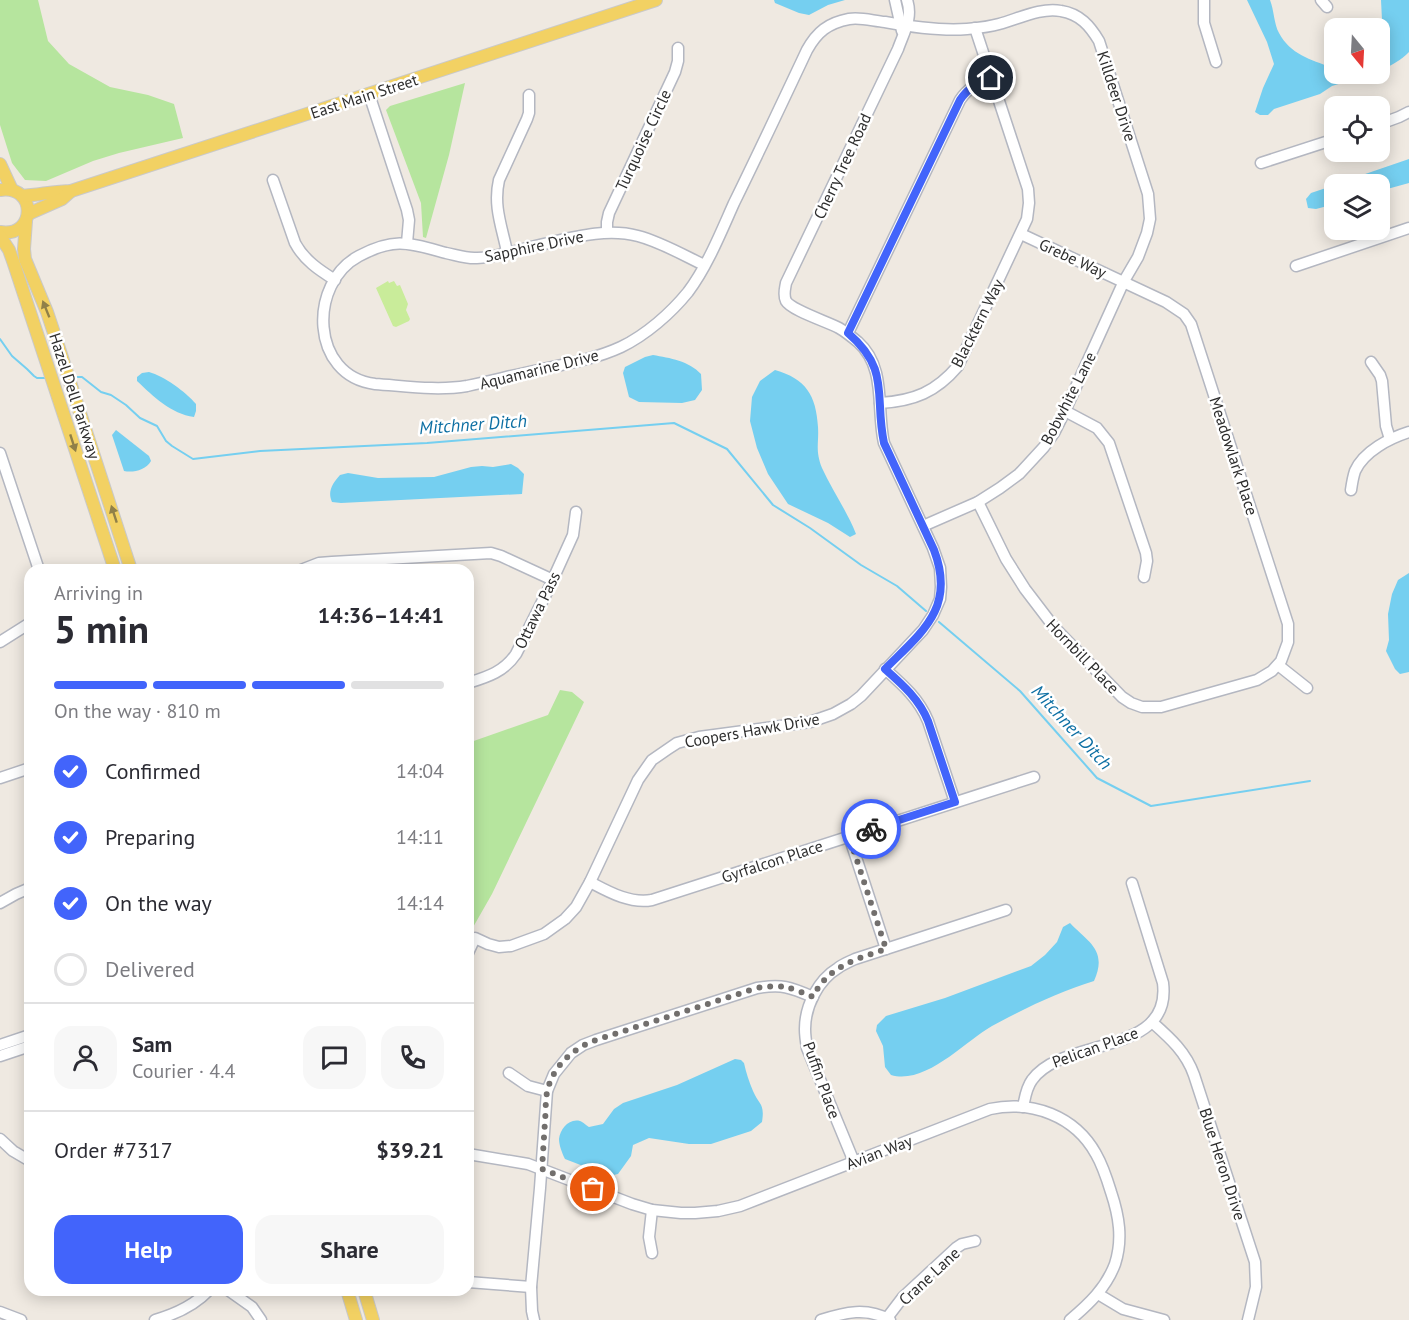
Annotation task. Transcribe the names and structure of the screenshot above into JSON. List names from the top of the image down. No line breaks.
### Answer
{"streets":{"main road":["East Main Street","Hazel Dell Parkway"],"street":["Killdeer Drive","Turquoise Circle","Cherry Tree Road","Sapphire Drive","Grebe Way","Blacktern Way","Aquamarine Drive","Bobwhite Lane","Meadowlark Place","Ottawa Pass","Hornbill Place","Coopers Hawk Drive","Gyrfalcon Place","Pelican Place","Puffin Place","Avian Way","Blue Heron Drive","Crane Lane"]},"crossings":[["East Main Street","Hazel Dell Parkway"],["Killdeer Drive","Cherry Tree Road"],["Killdeer Drive","Grebe Way"],["Killdeer Drive","Blacktern Way"],["Killdeer Drive","Aquamarine Drive"],["Killdeer Drive","Bobwhite Lane"],["Killdeer Drive","Meadowlark Place"],["Turquoise Circle","Sapphire Drive"],["Cherry Tree Road","Aquamarine Drive"],["Cherry Tree Road","Coopers Hawk Drive"],["Sapphire Drive","Aquamarine Drive"],["Grebe Way","Blacktern Way"],["Grebe Way","Bobwhite Lane"],["Grebe Way","Meadowlark Place"],["Blacktern Way","Coopers Hawk Drive"],["Bobwhite Lane","Meadowlark Place"],["Bobwhite Lane","Hornbill Place"],["Bobwhite Lane","Coopers Hawk Drive"],["Meadowlark Place","Hornbill Place"],["Coopers Hawk Drive","Gyrfalcon Place"],["Pelican Place","Avian Way"],["Pelican Place","Blue Heron Drive"],["Puffin Place","Avian Way"]],"water":["Mitchner Ditch"],"north":"bottom","page":{"heading":["5 min","Arriving in","14:36–14:41"],"panel":["Sam","Courier · 4.4","Order #7317","$39.21"],"bar":"On the way · 810 m","list":[["Confirmed","14:04"],["Preparing","14:11"],["On the way","14:14"],"Delivered"],"buttons":["Help","Share"]}}
